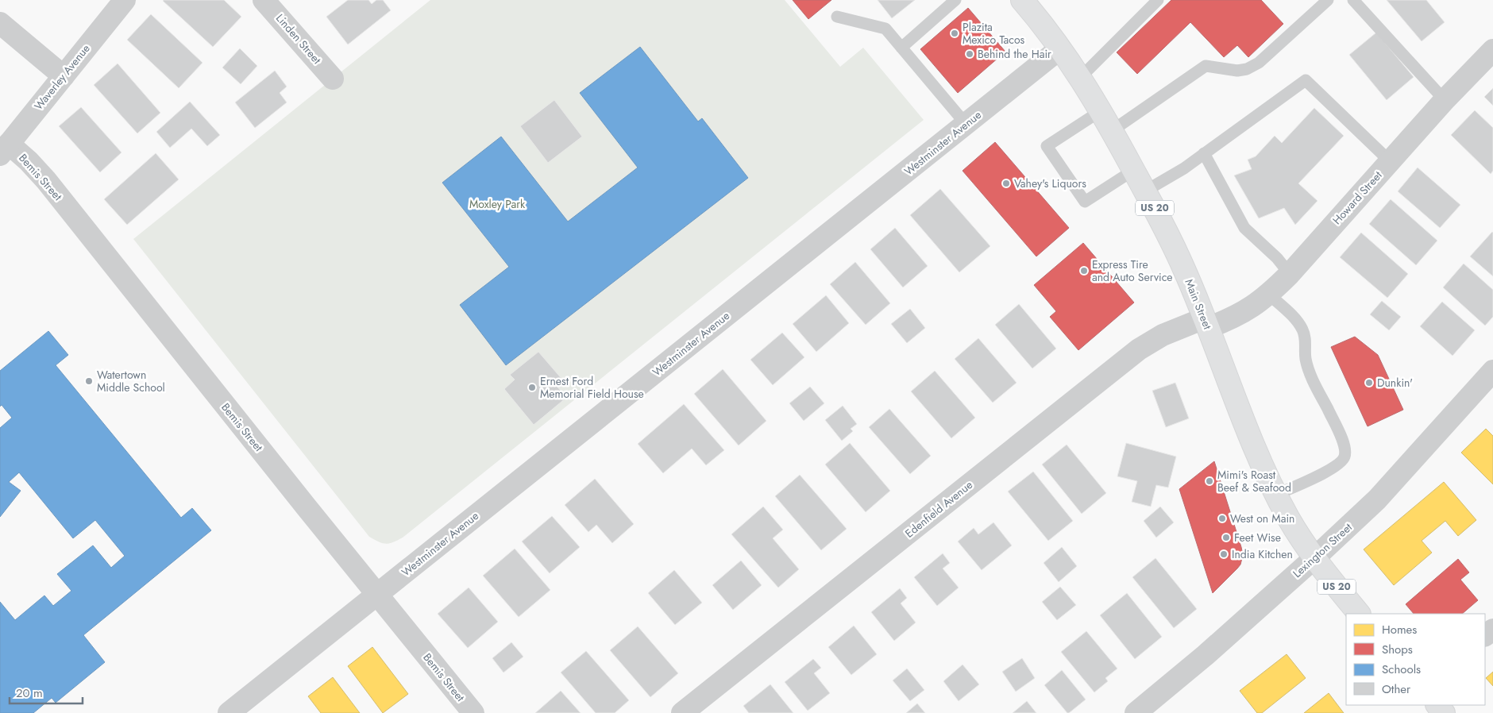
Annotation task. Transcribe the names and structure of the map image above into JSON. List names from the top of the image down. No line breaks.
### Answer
{"streets":{"main road":["US 20","Main Street"],"street":["Linden Street","Waverley Avenue","Westminster Avenue","Bemis Street","Howard Street","Edenfield Avenue","Lexington Street"]},"crossings":[["Waverley Avenue","Bemis Street"],["Westminster Avenue","Bemis Street"],["Westminster Avenue","Main Street"],["Howard Street","Main Street"],["Howard Street","Edenfield Avenue"],["Main Street","Edenfield Avenue"],["Main Street","Lexington Street"]],"parks":["Moxley Park"],"places":["Plazita Mexico Tacos","Behind the Hair","Vahey's Liquors","Express Tire and Auto Service","Watertown Middle School","Dunkin'","Ernest Ford Memorial Field House","Mimi's Roast Beef & Seafood","West on Main","Feet Wise","India Kitchen"],"legend":["Homes","Shops","Schools","Other"],"scale_bar":"20 m"}
